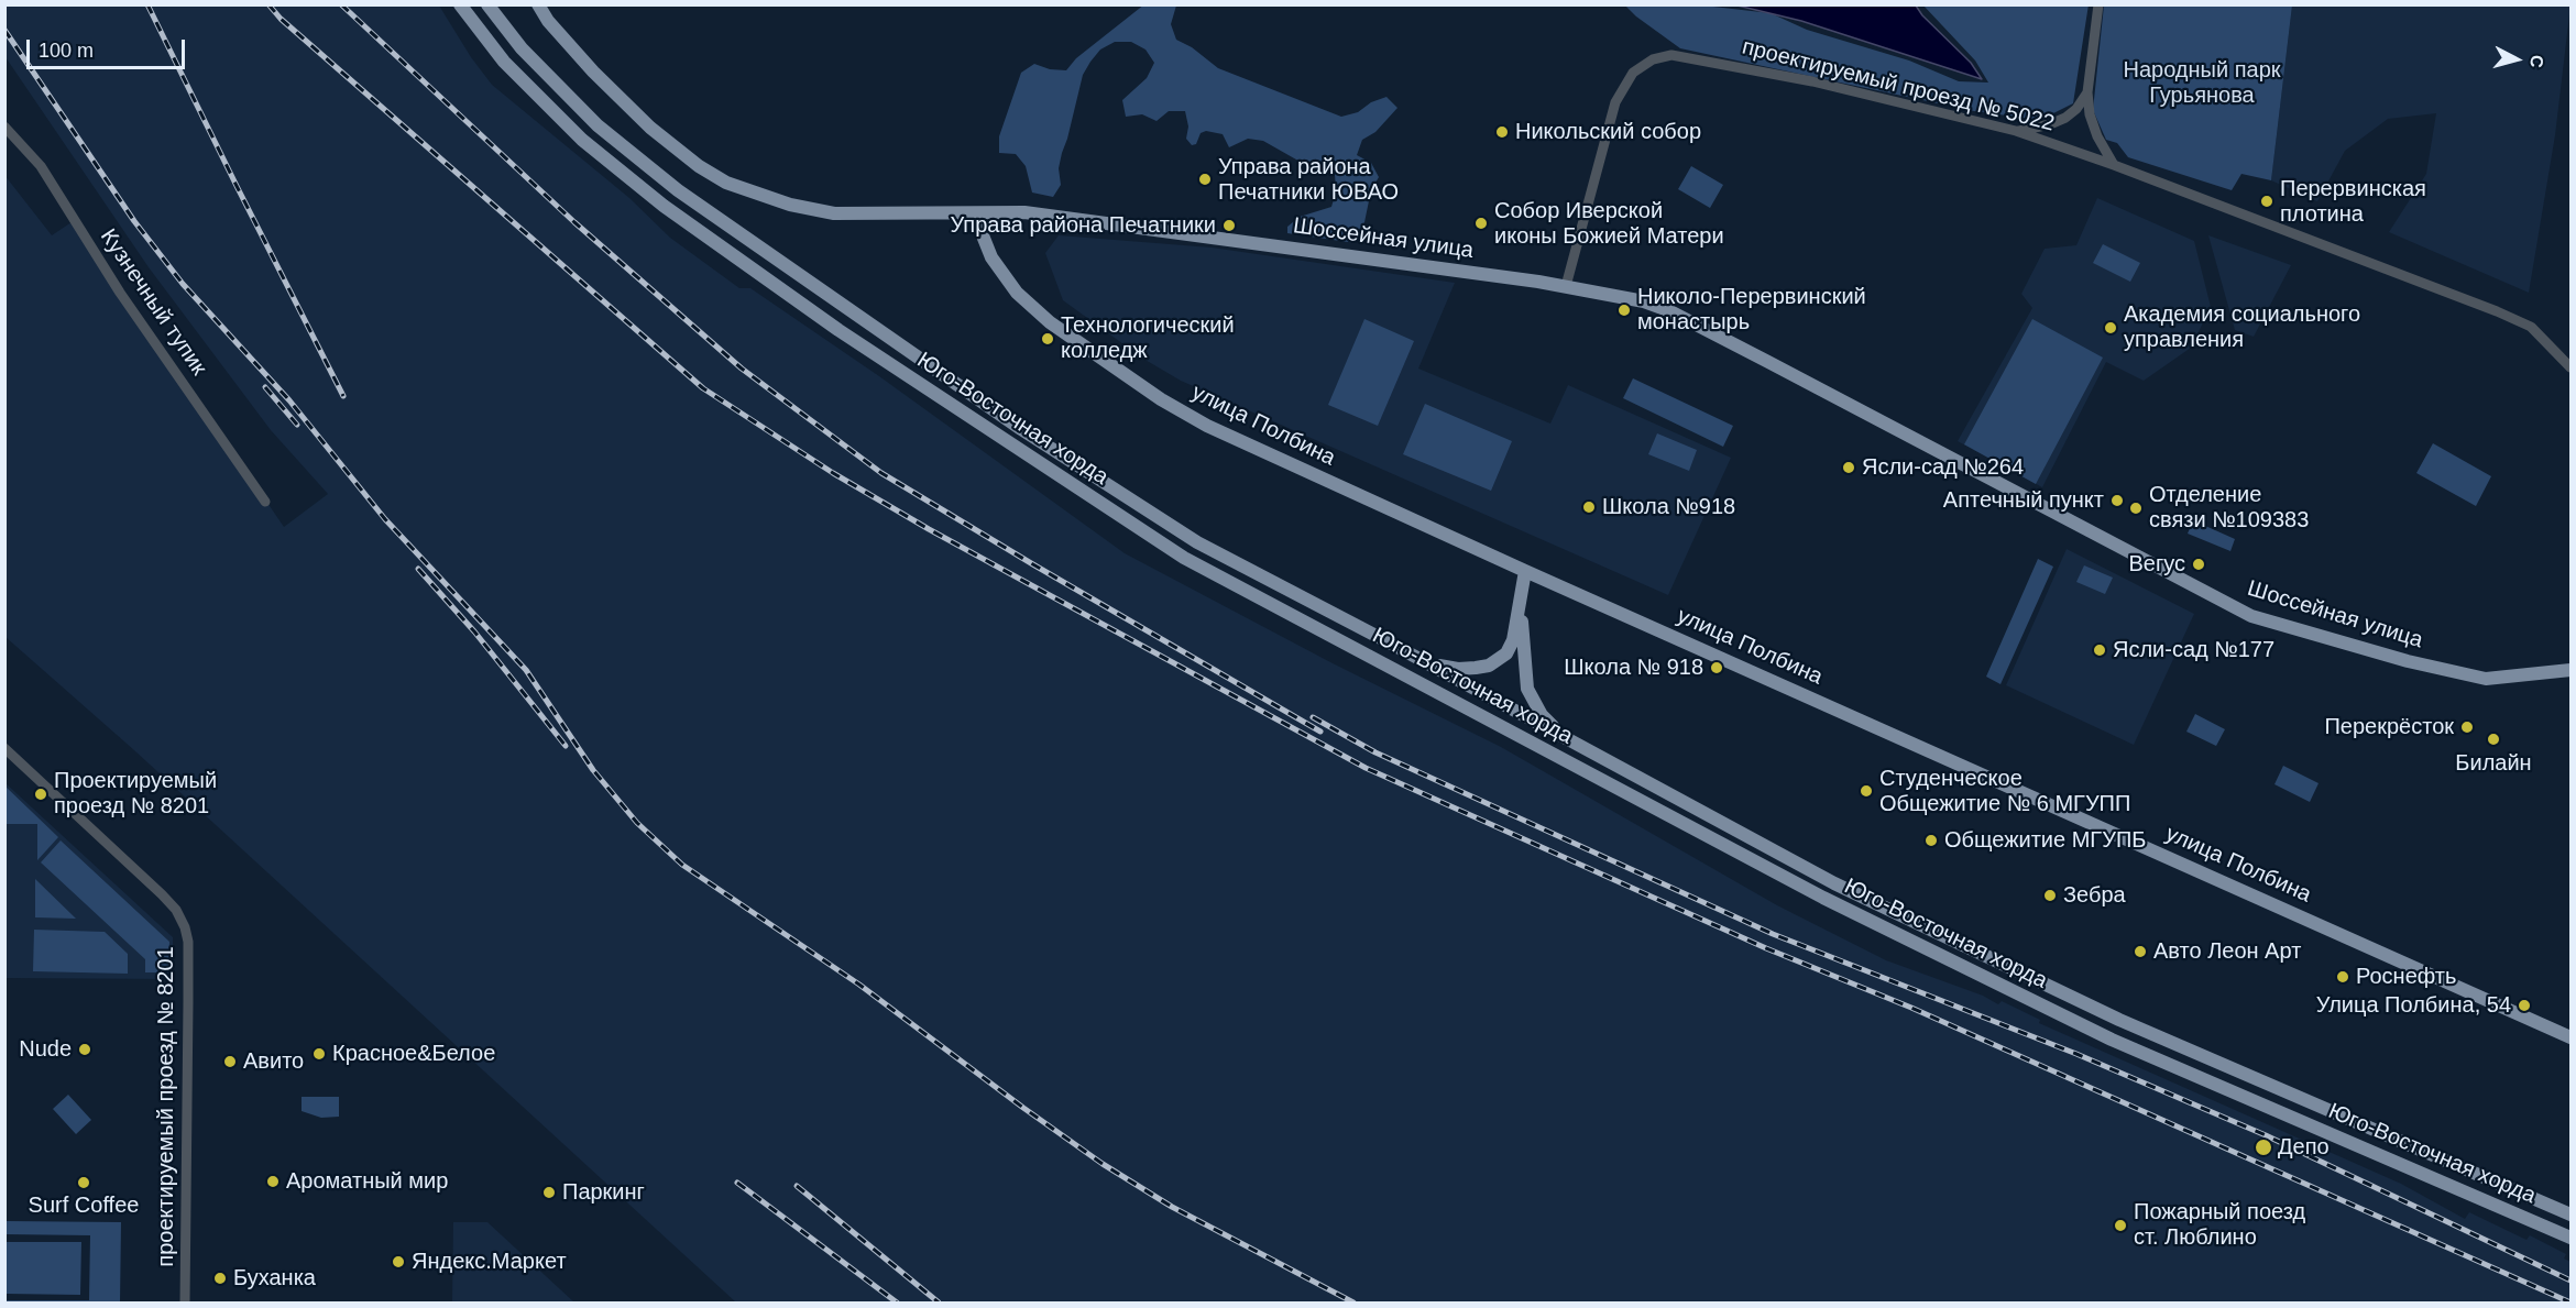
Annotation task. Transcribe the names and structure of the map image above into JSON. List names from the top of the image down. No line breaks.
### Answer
{"streets":{"main road":["Шоссейная улица","Юго-Восточная хорда","улица Полбина"],"street":["проектируемый проезд № 5022","Кузнечный тупик","проектируемый проезд № 8201"]},"crossings":[["проектируемый проезд № 5022","Шоссейная улица"],["Шоссейная улица","улица Полбина"]],"parks":["Народный парк Гурьянова"],"places":["Никольский собор","Управа района Печатники ЮВАО","Перервинская плотина","Собор Иверской иконы Божией Матери","Управа района Печатники","Николо-Перервинский монастырь","Академия социального управления","Технологический колледж","Ясли-сад №264","Аптечный пункт","Школа №918","Отделение связи №109383","Вегус","Ясли-сад №177","Школа № 918","Перекрёсток","Билайн","Студенческое Общежитие № 6 МГУПП","Проектируемый проезд № 8201","Общежитие МГУПБ","Зебра","Авто Леон Арт","Роснефть","Улица Полбина, 54","Nude","Красное&Белое","Авито","Депо","Ароматный мир","Surf Coffee","Паркинг","Пожарный поезд ст. Люблино","Яндекс.Маркет","Буханка"],"scale_bar":"100 m","north":"right"}
